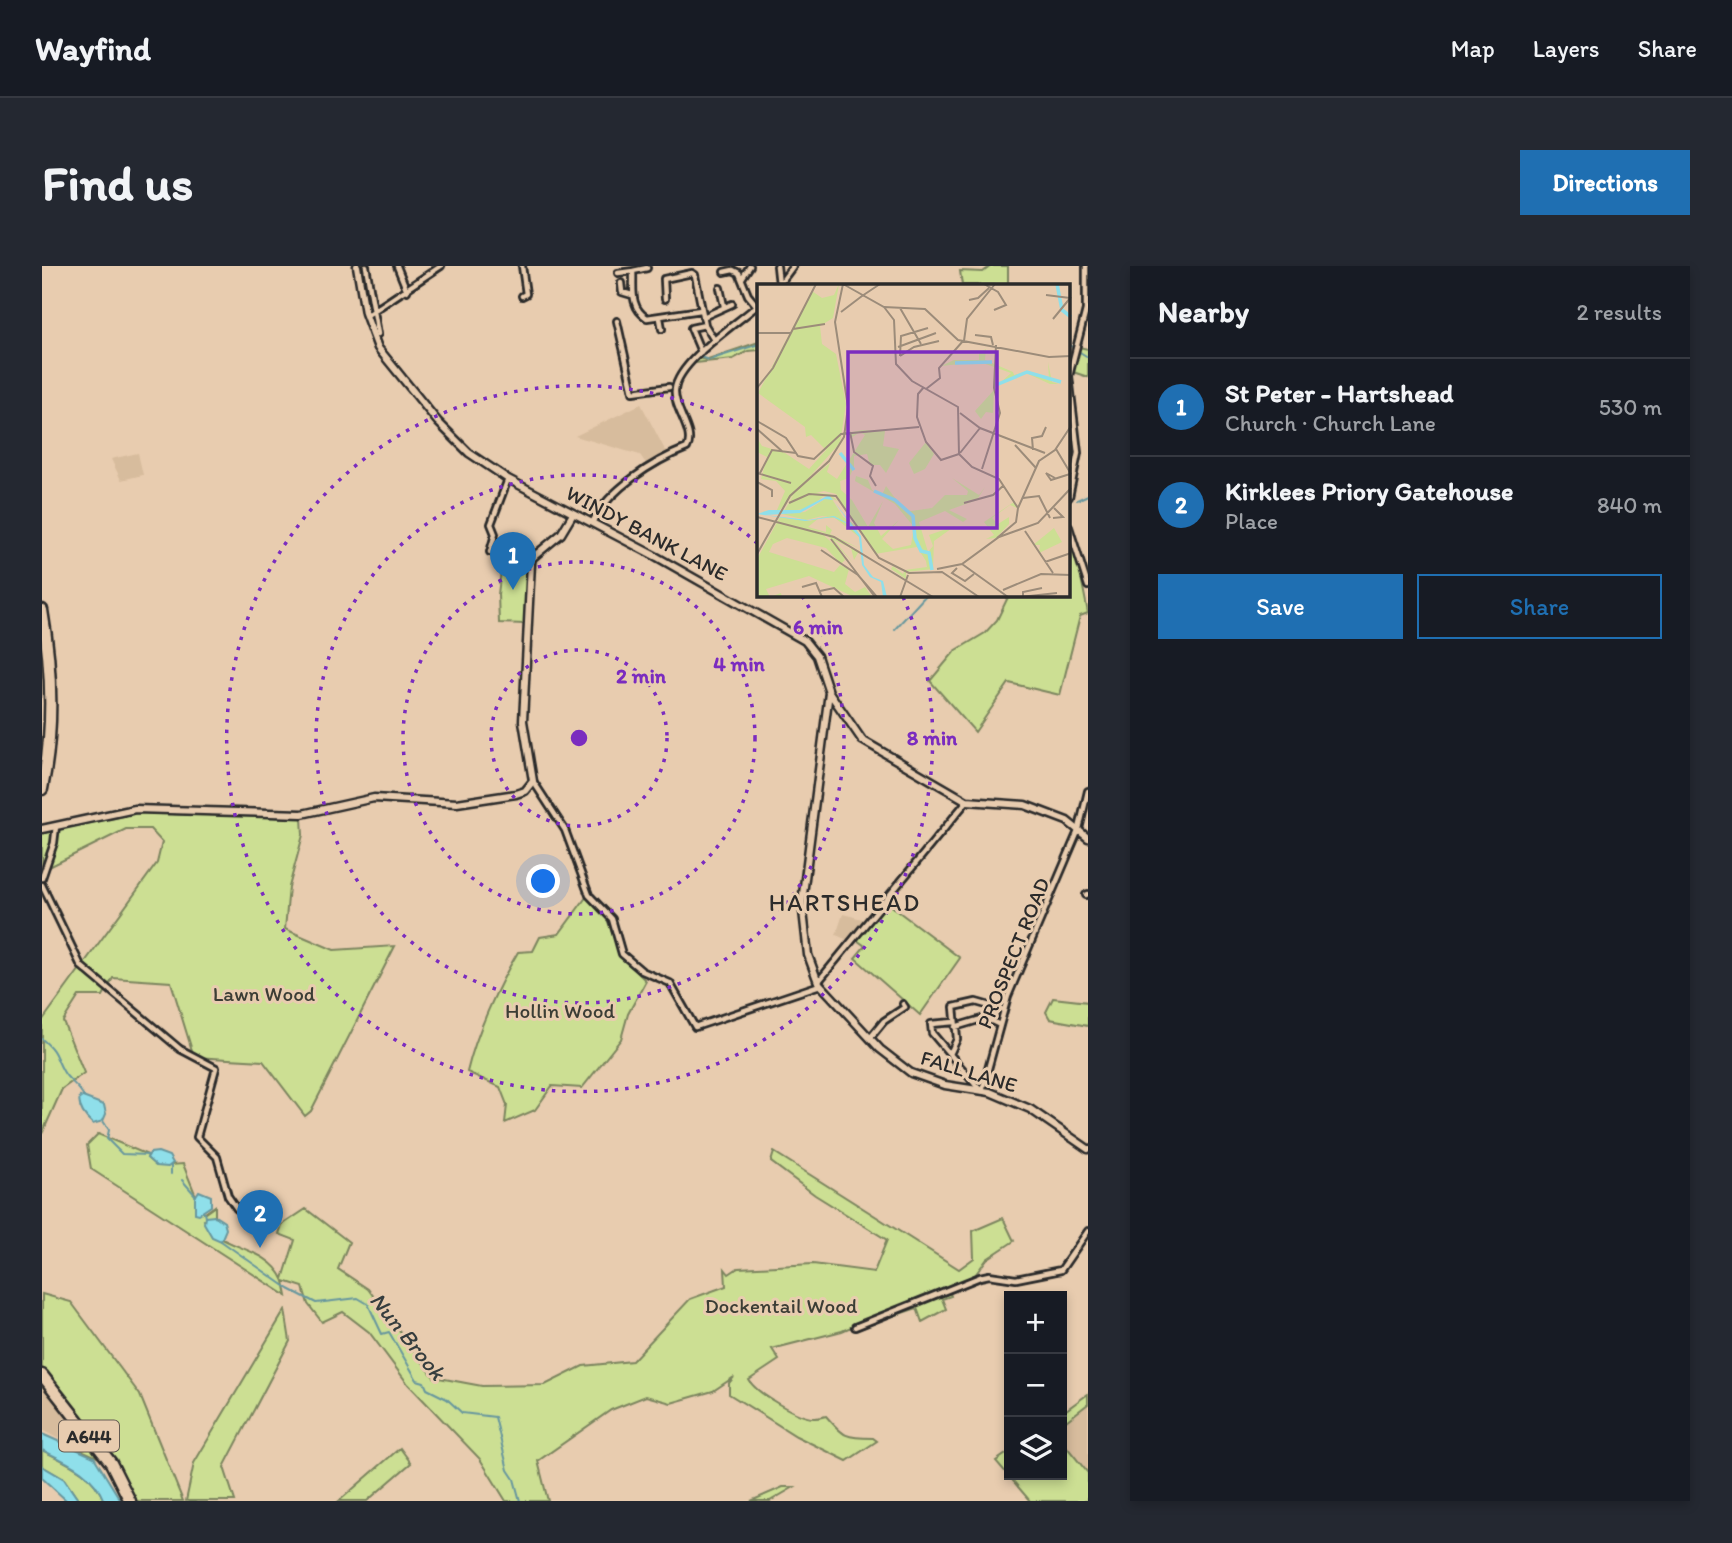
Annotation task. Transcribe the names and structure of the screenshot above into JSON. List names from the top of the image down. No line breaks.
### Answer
{"streets":{"highway":["A644"],"main road":["WINDY BANK LANE","FALL LANE"],"street":["PROSPECT ROAD"]},"crossings":[["WINDY BANK LANE","PROSPECT ROAD"],["PROSPECT ROAD","FALL LANE"]],"districts":["HARTSHEAD"],"water":["Nun Brook"],"parks":["Lawn Wood","Hollin Wood","Dockentail Wood"],"page":{"header":"Wayfind","nav":["Map","Layers","Share"],"buttons":["Directions",["Save","Share"]],"title":"Find us","heading":["Nearby","2 results"],"list":[{"mark":"1","name":"St Peter - Hartshead","note":"Church · Church Lane","value":"530 m"},{"mark":"2","name":"Kirklees Priory Gatehouse","note":"Place","value":"840 m"}],"pins":["1","2"],"map_buttons":["+","−"]},"rings":["6 min","4 min","2 min","8 min"]}
